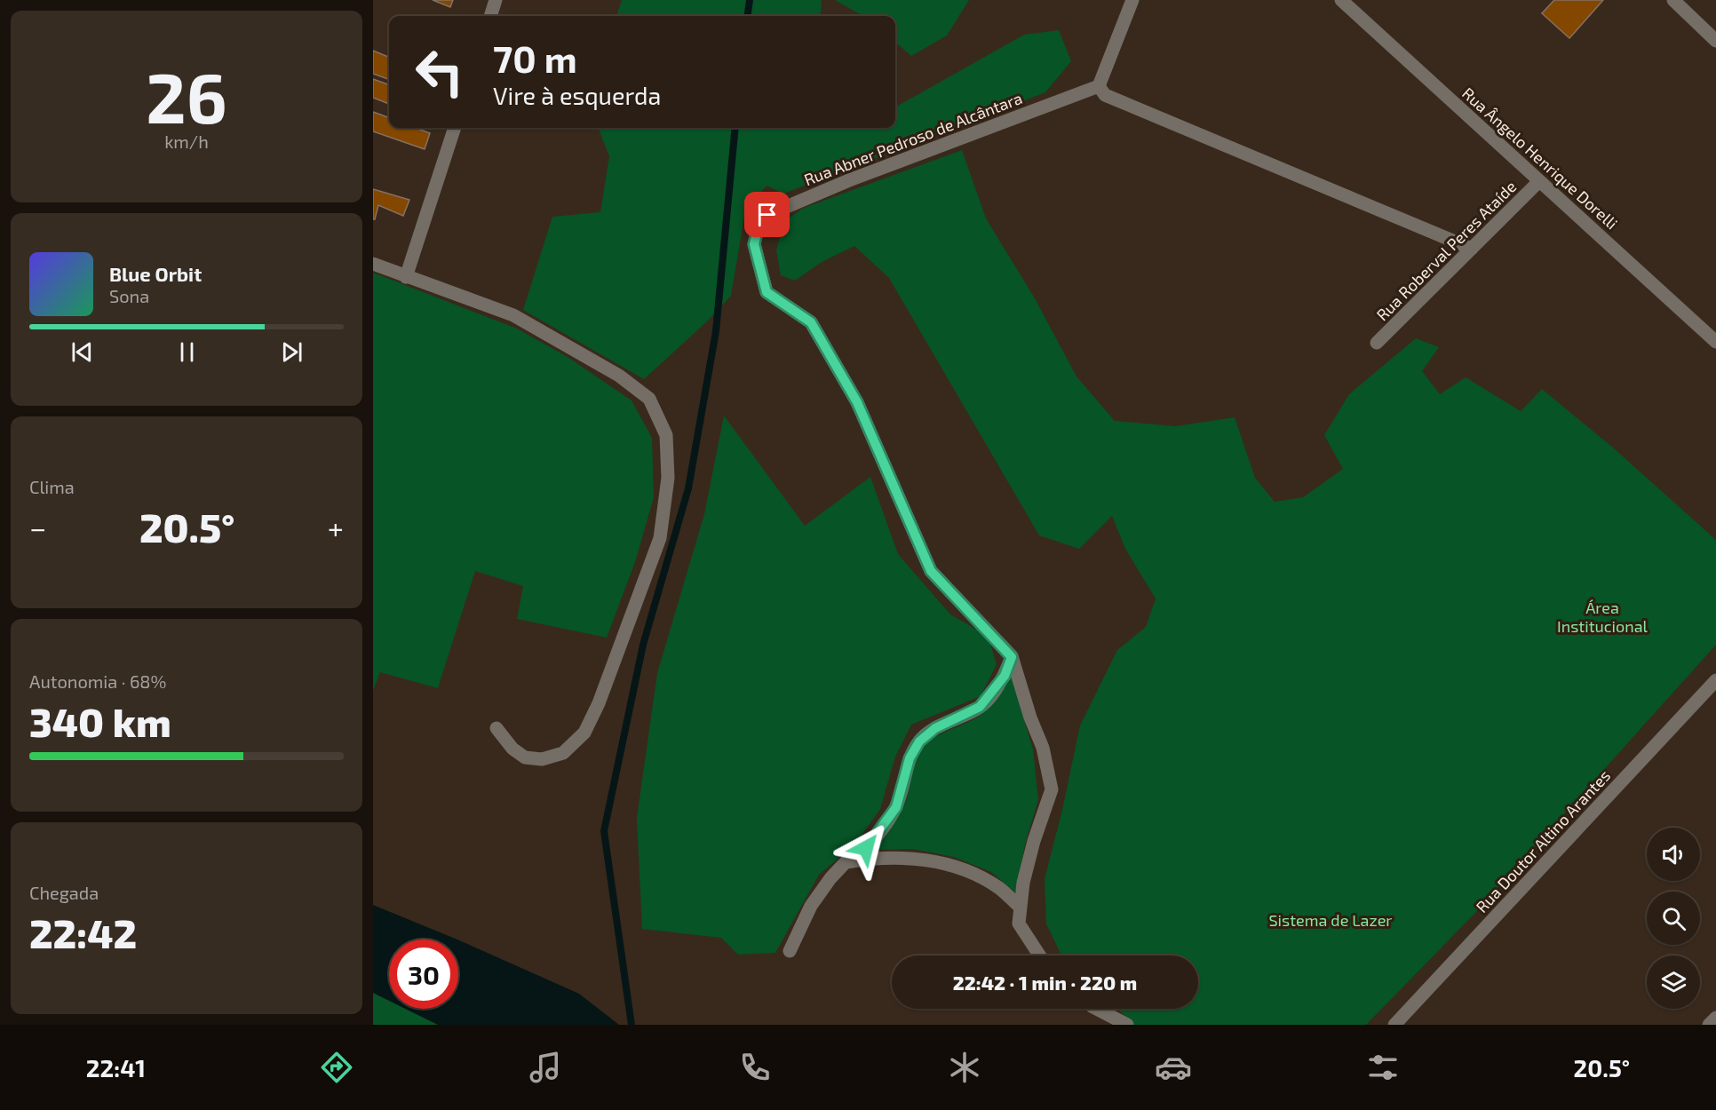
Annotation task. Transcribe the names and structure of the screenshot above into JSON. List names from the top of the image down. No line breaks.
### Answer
{"streets":{"street":["Rua Abner Pedroso de Alcântara","Rua Ângelo Henrique Dorelli","Rua Roberval Peres Ataíde","Rua Doutor Altino Arantes"]},"crossings":[["Rua Ângelo Henrique Dorelli","Rua Roberval Peres Ataíde"]],"parks":["Área Institucional","Sistema de Lazer"],"page":{"tile":[["26","km/h"],"Clima",["Autonomia · 68%","340 km"],["Chegada","22:42"]],"turn":["70 m","Vire à esquerda"],"song":["Blue Orbit","Sona"],"heat":["−","20.5°","+"],"limit":"30","trip":"22:42 · 1 min · 220 m","tabs":["22:41","20.5°"]}}
